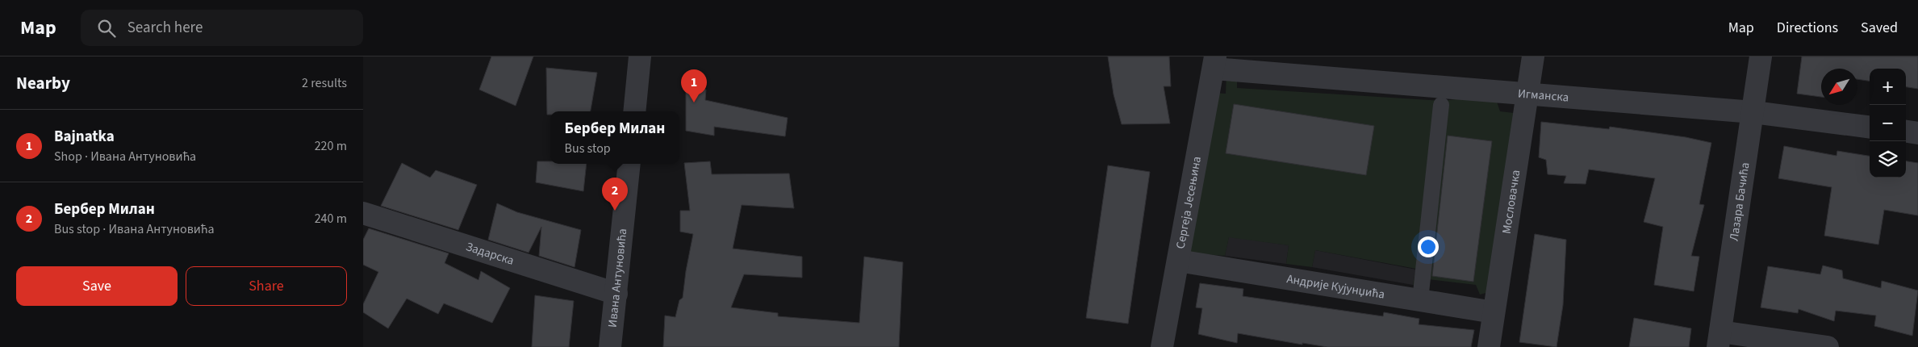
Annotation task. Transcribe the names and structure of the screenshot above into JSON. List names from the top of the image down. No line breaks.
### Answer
{"streets":{"street":["Игманска","Сергеја Јесењина","Мословачка","Лазара Бачића","Задарска","Ивана Антуновића","Андрије Кујунџића"]},"crossings":[["Игманска","Сергеја Јесењина"],["Игманска","Мословачка"],["Игманска","Лазара Бачића"],["Сергеја Јесењина","Андрије Кујунџића"],["Мословачка","Андрије Кујунџића"],["Задарска","Ивана Антуновића"]],"north":"bottom left","page":{"header":"Map","search":"Search here","nav":["Map","Directions","Saved"],"heading":["Nearby","2 results"],"map_buttons":["+","−"],"pins":["1","2"],"list":[{"mark":"1","name":"Bajnatka","note":"Shop · Ивана Антуновића","value":"220 m"},{"mark":"2","name":"Бербер Милан","note":"Bus stop · Ивана Антуновића","value":"240 m"}],"popup":["Бербер Милан","Bus stop"],"buttons":["Save","Share"]}}
